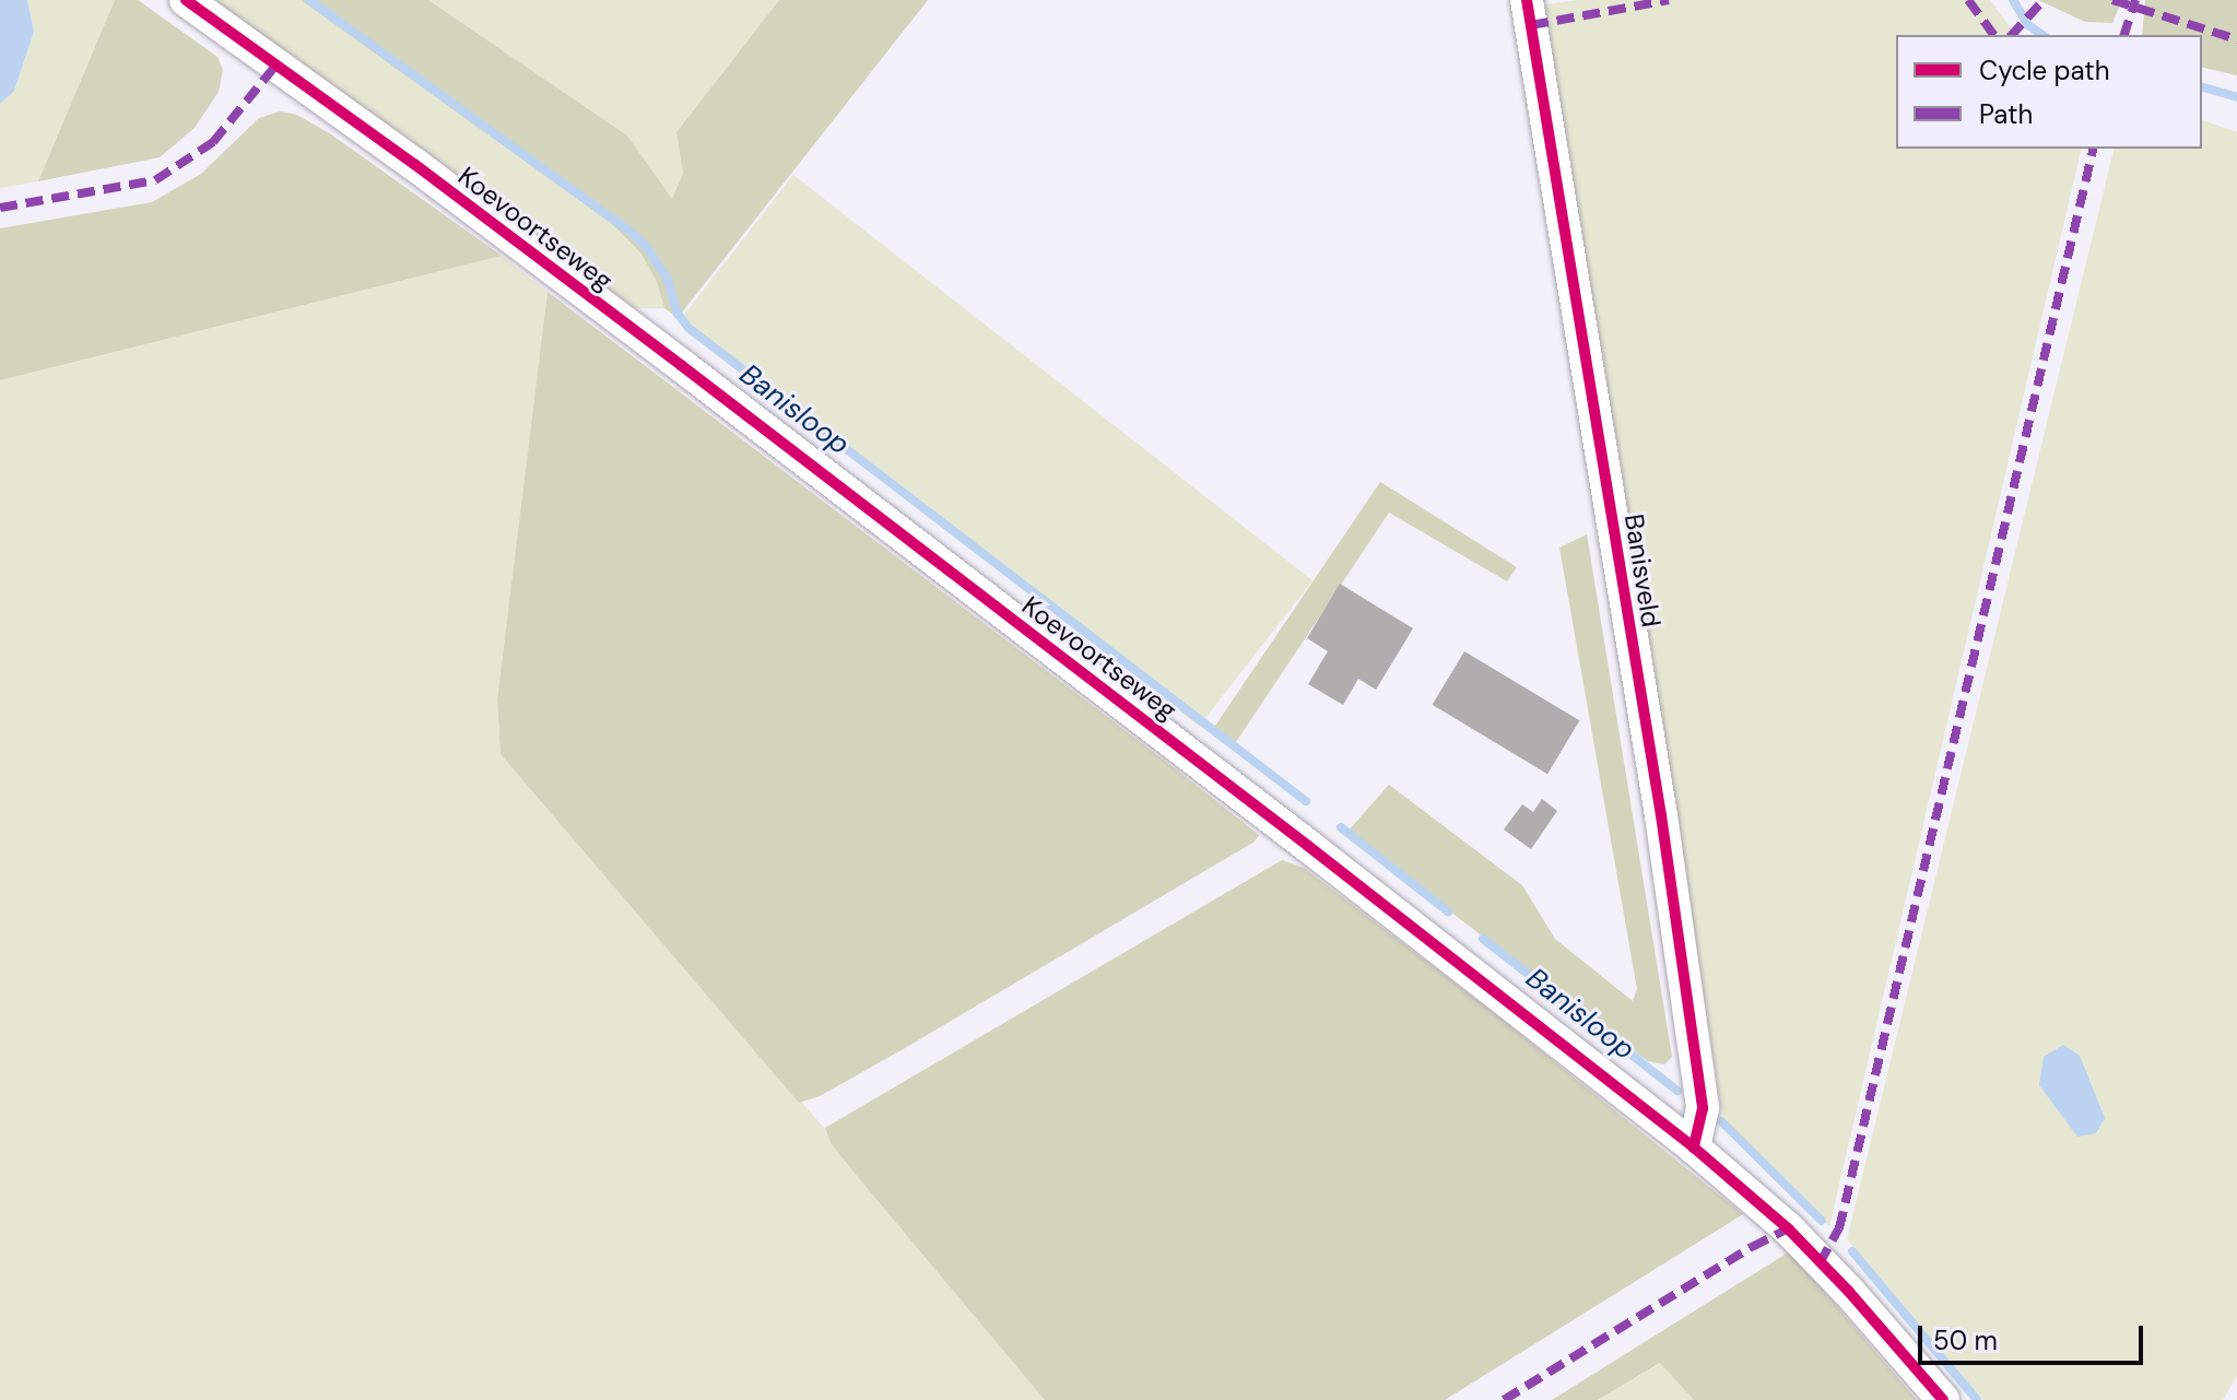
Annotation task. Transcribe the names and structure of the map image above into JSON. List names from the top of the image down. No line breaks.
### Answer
{"streets":{"street":["Koevoortseweg","Banisveld"]},"crossings":[["Koevoortseweg","Banisveld"]],"water":["Banisloop"],"legend":["Cycle path","Path"],"scale_bar":"50 m"}
